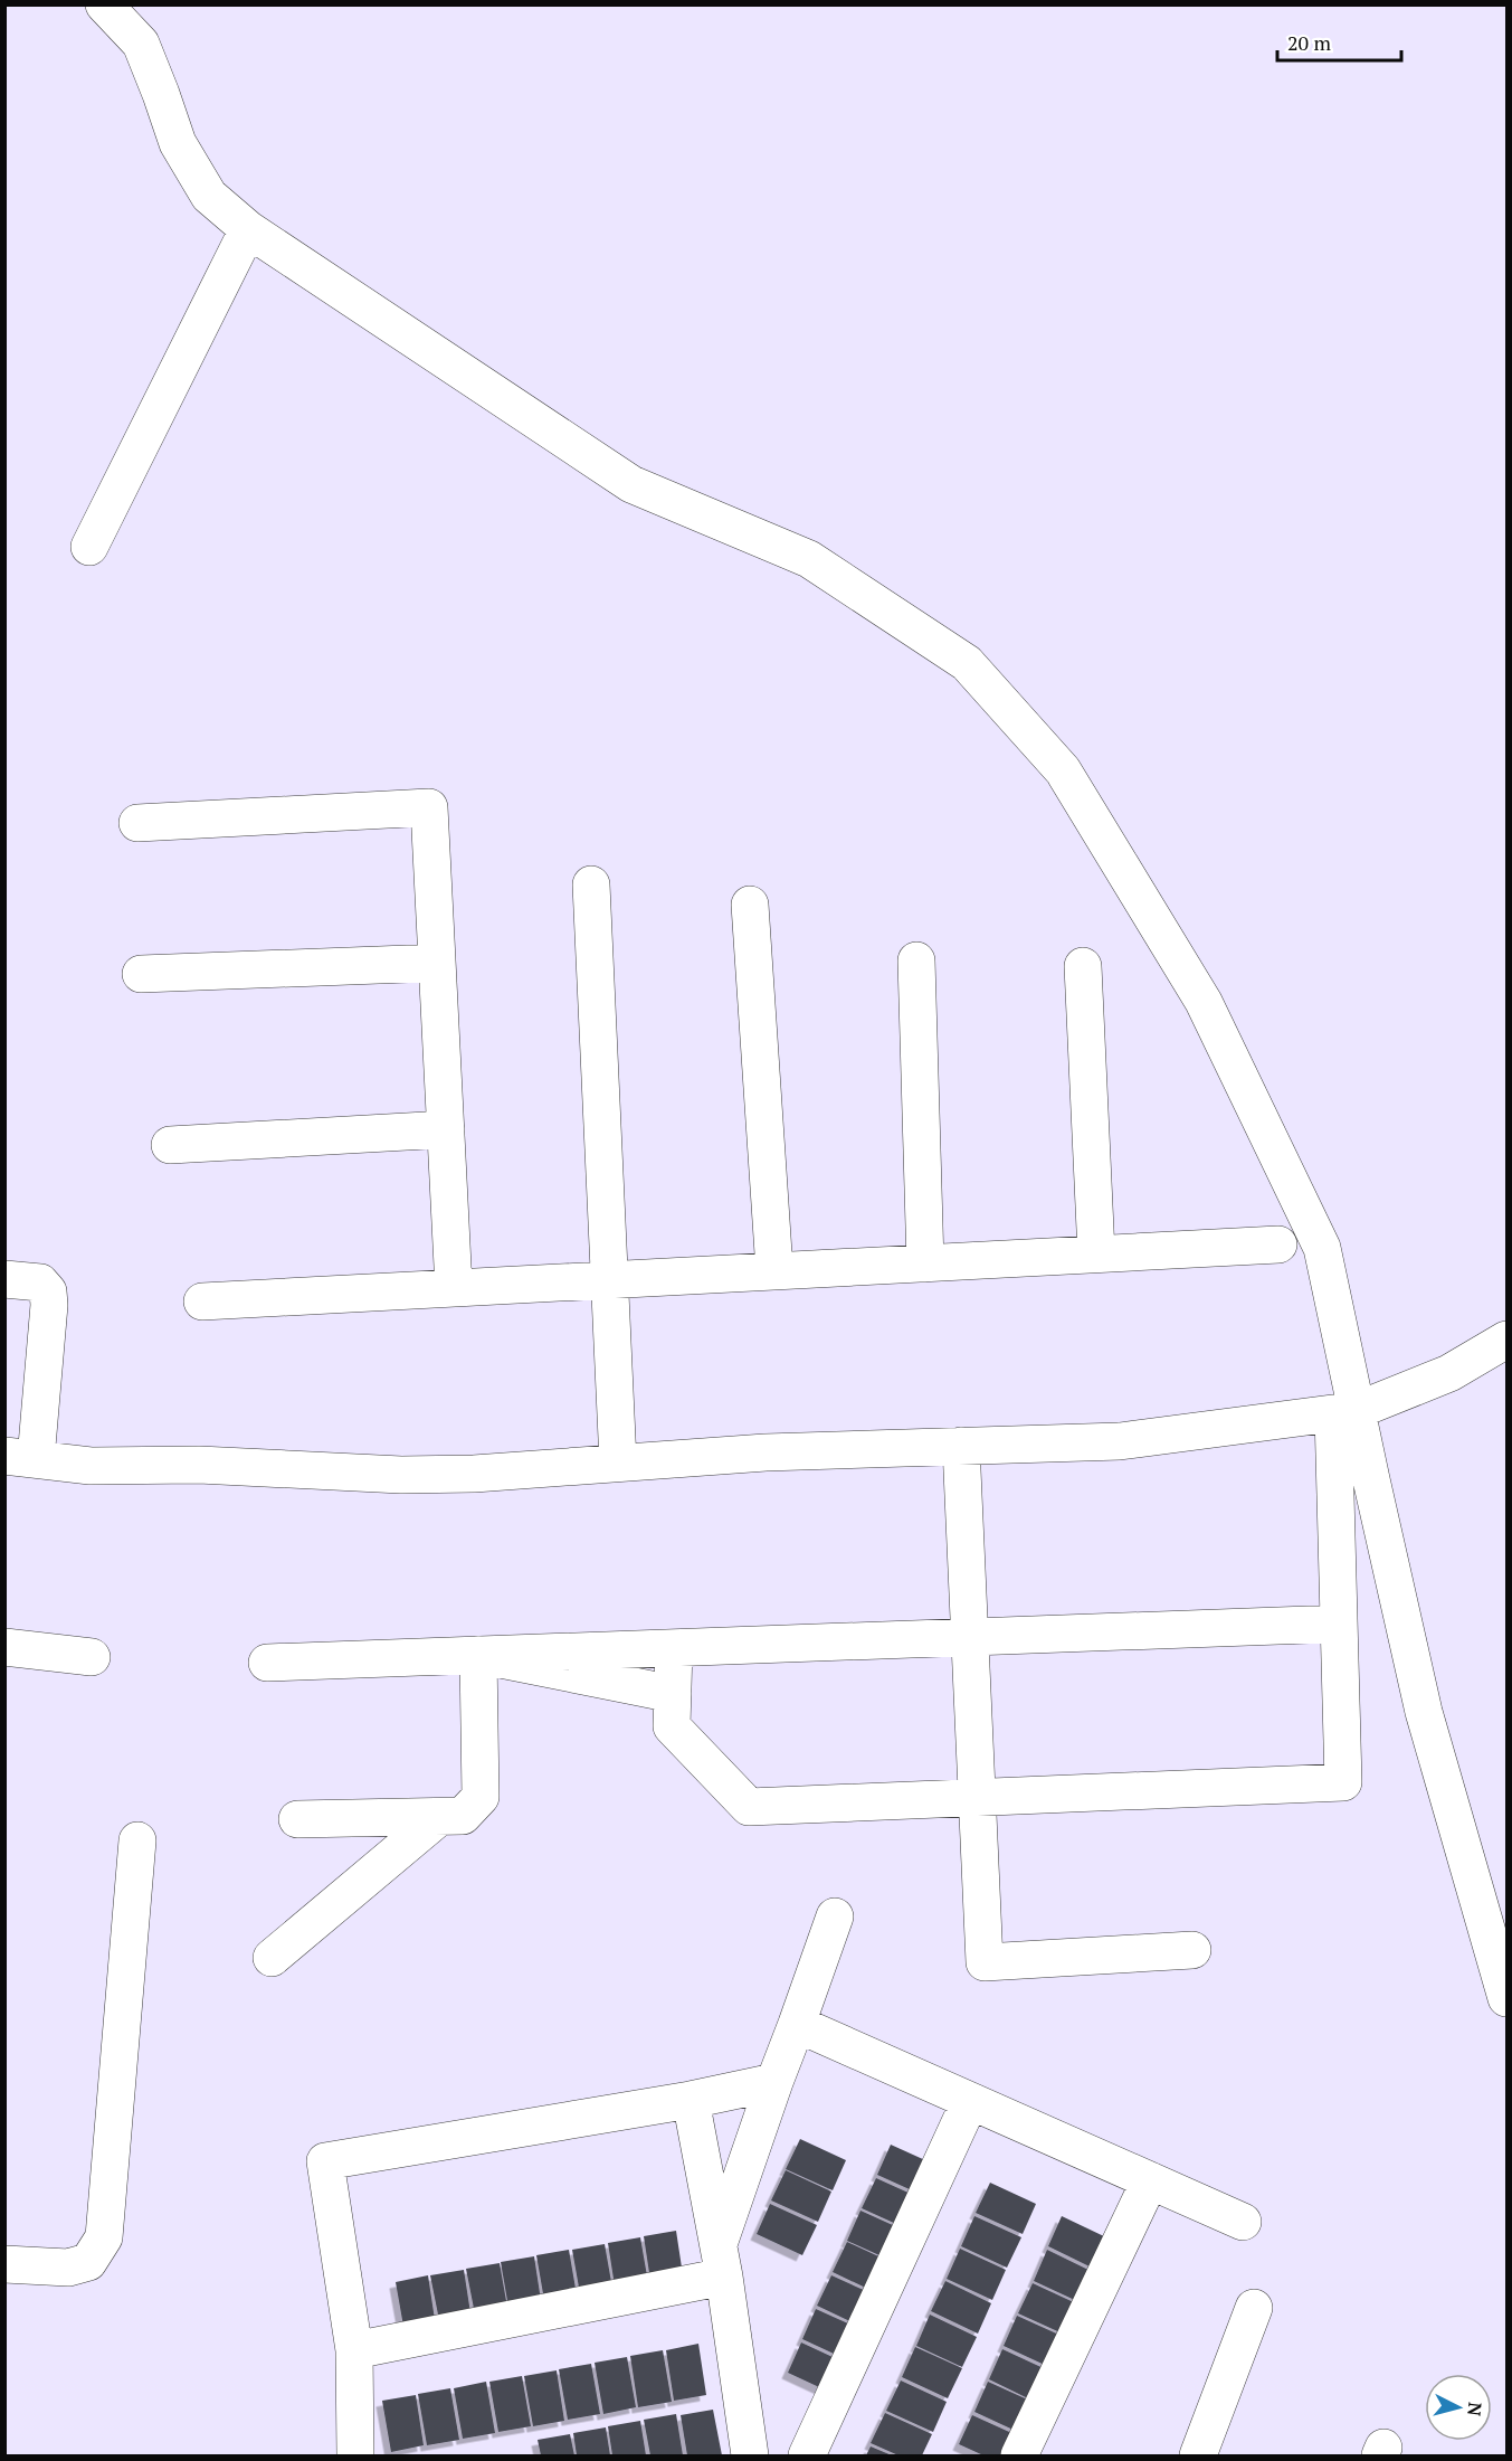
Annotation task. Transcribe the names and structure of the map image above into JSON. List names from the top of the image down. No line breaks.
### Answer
{"scale_bar":"20 m","north":"right"}
